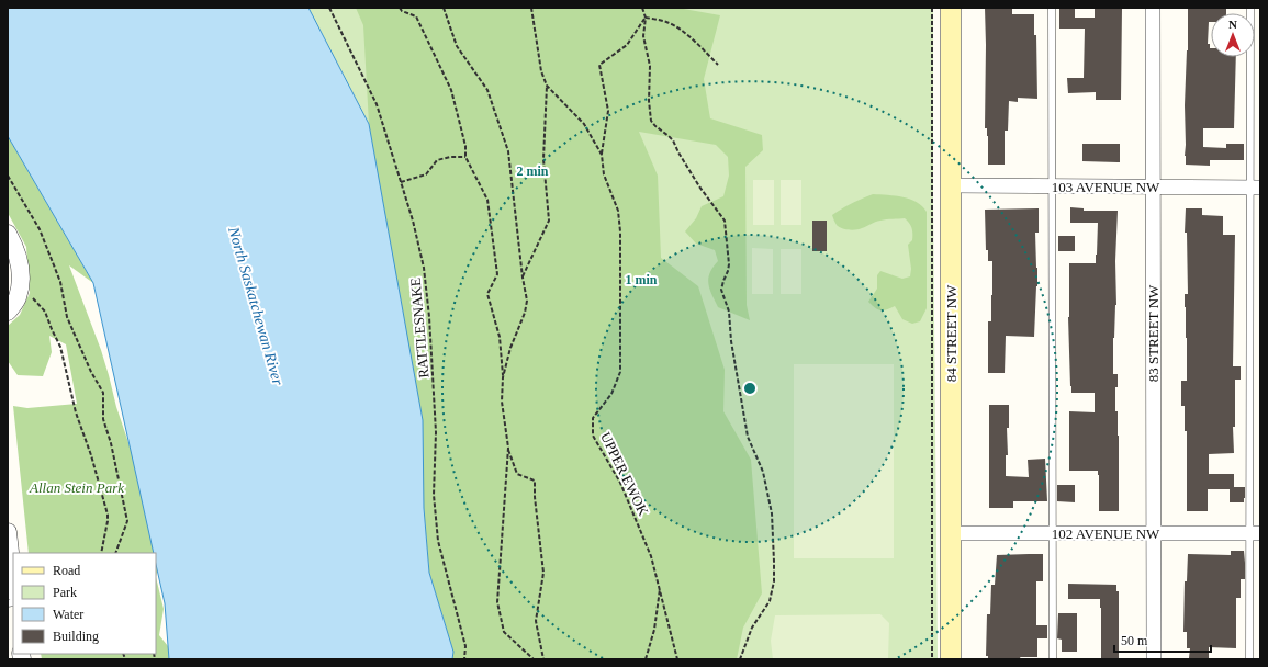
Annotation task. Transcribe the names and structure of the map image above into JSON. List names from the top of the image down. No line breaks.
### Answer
{"streets":{"main road":["84 STREET NW"],"street":["103 AVENUE NW","83 STREET NW","102 AVENUE NW"],"path":["RATTLESNAKE","UPPER EWOK"]},"crossings":[["103 AVENUE NW","84 STREET NW"],["103 AVENUE NW","83 STREET NW"],["84 STREET NW","102 AVENUE NW"],["83 STREET NW","102 AVENUE NW"]],"water":["North Saskatchewan River"],"parks":["Allan Stein Park"],"legend":["Road","Park","Water","Building"],"scale_bar":"50 m","north":"top","rings":["2 min","1 min"]}
